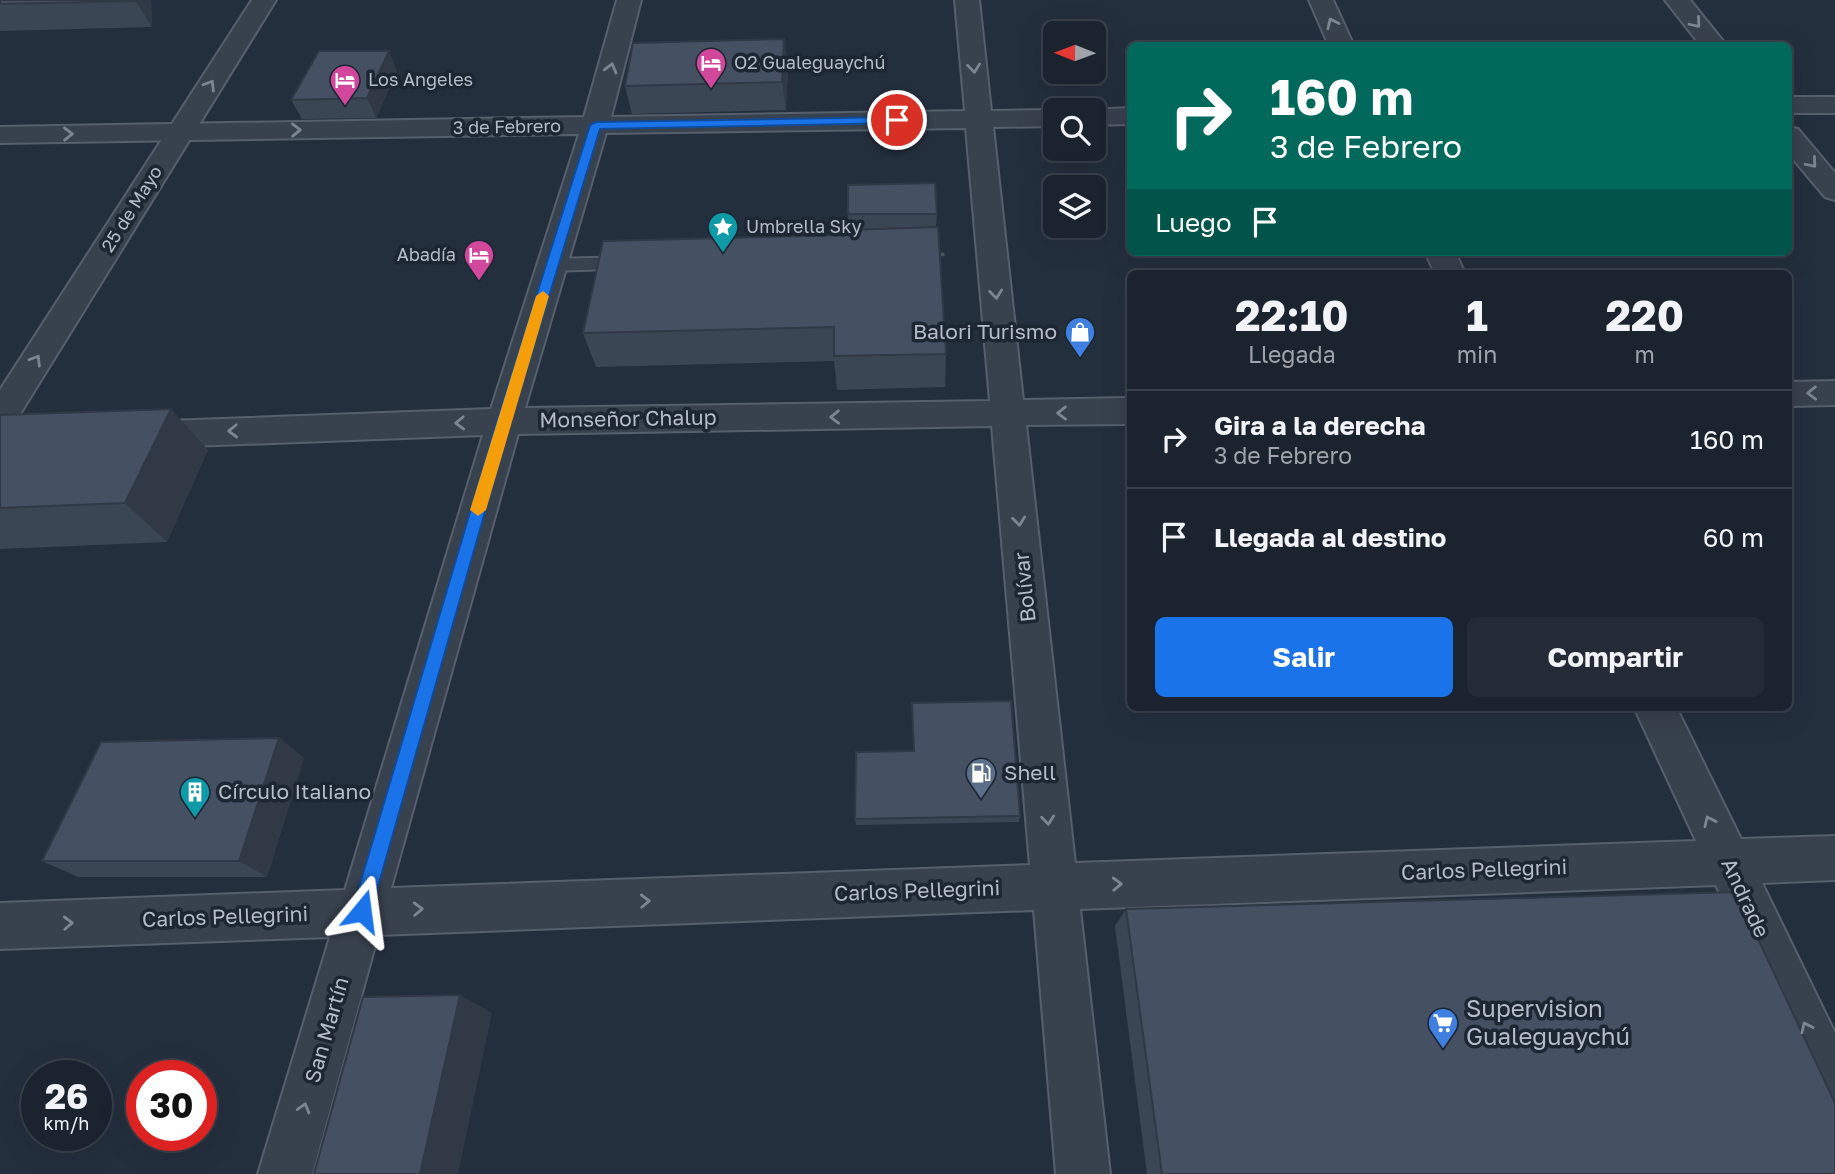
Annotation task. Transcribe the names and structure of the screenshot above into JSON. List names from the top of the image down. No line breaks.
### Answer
{"streets":{"street":["3 de Febrero","25 de Mayo","Monseñor Chalup","Bolívar","Carlos Pellegrini","Andrade","San Martín"]},"crossings":[["3 de Febrero","25 de Mayo"],["3 de Febrero","Bolívar"],["3 de Febrero","San Martín"],["Monseñor Chalup","Bolívar"],["Monseñor Chalup","San Martín"],["Bolívar","Carlos Pellegrini"],["Carlos Pellegrini","Andrade"],["Carlos Pellegrini","San Martín"]],"one_way":["3 de Febrero","25 de Mayo","Monseñor Chalup","Bolívar","Carlos Pellegrini","Andrade"],"places":{"hotel":["O2 Gualeguaychú","Los Angeles","Abadía"],"place":["Umbrella Sky"],"shop":["Balori Turismo"],"fuel station":["Shell"],"building":["Círculo Italiano"],"supermarket":["Supervision Gualeguaychú"]},"north":"left","page":{"turn":["160 m","3 de Febrero"],"then":"Luego","eta":["22:10","Llegada","1","min","220","m"],"list":[{"name":"Gira a la derecha","note":"3 de Febrero","value":"160 m"},{"name":"Llegada al destino","value":"60 m"}],"buttons":["Salir","Compartir"],"speed":"26 km/h","limit":"30"}}
